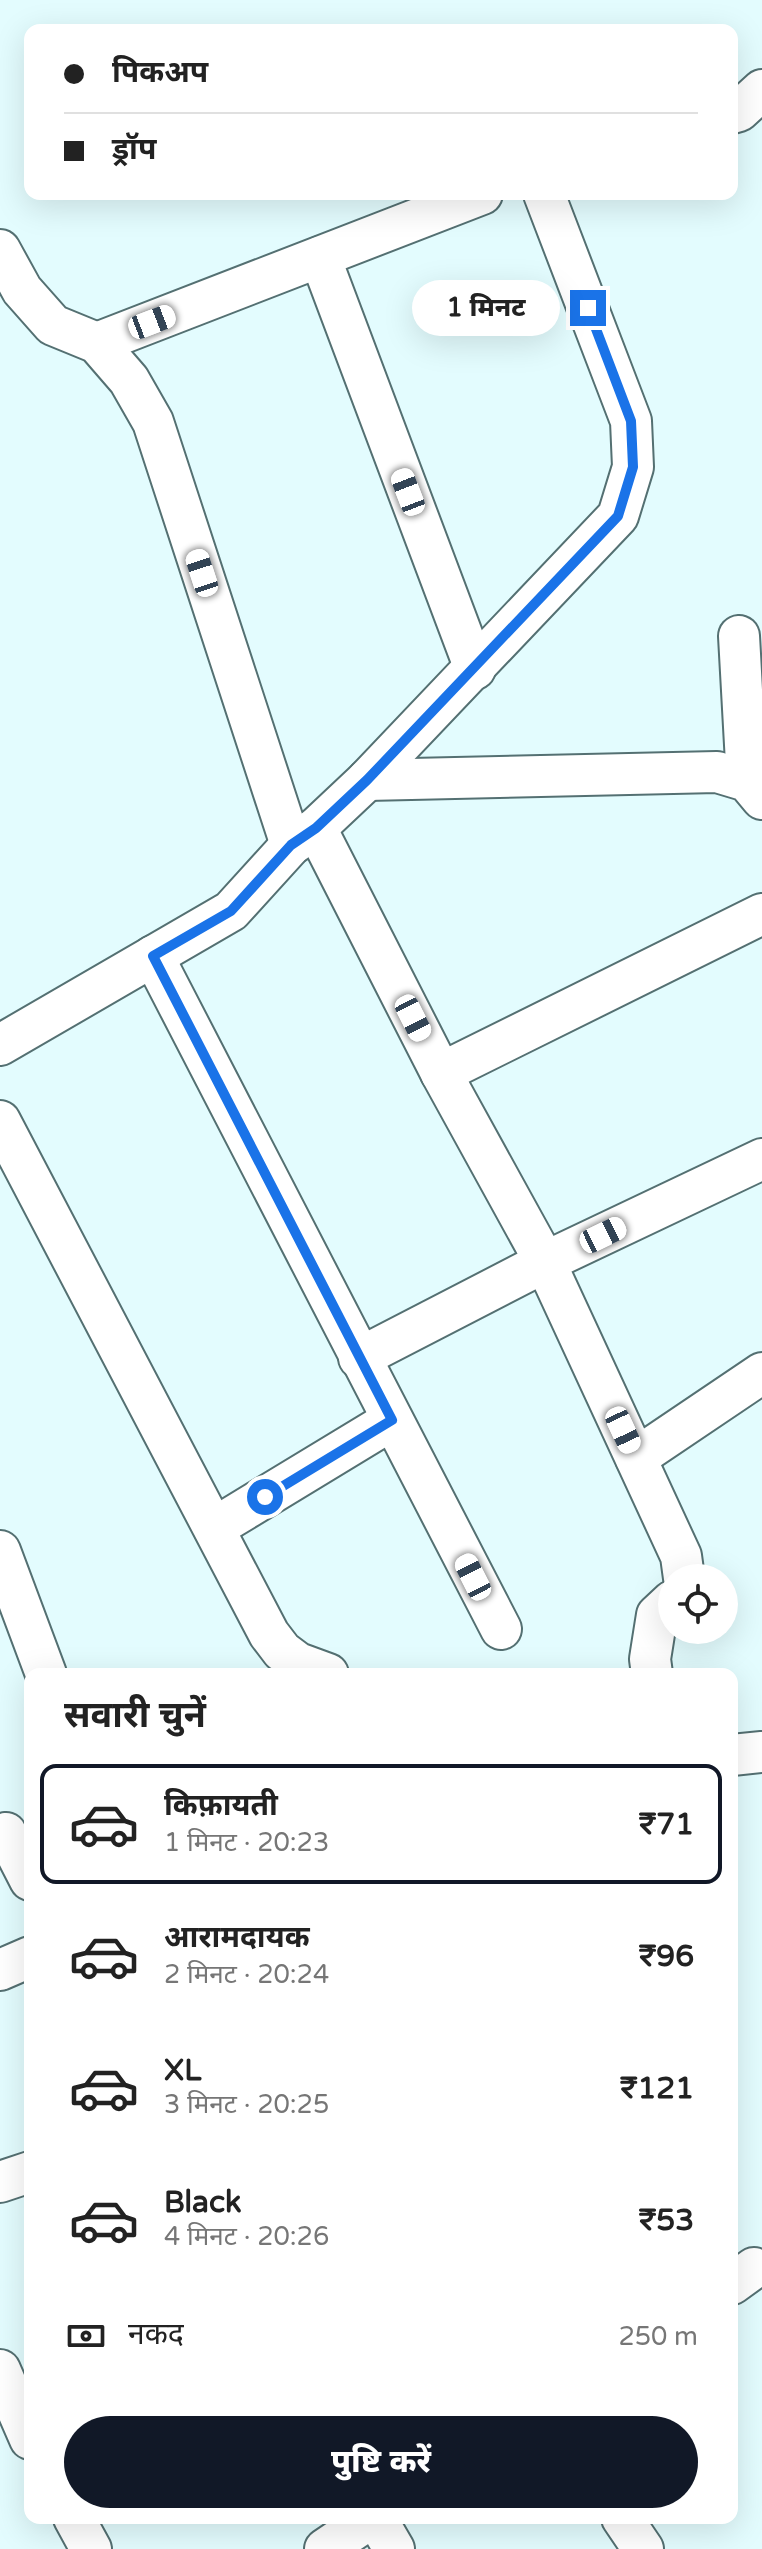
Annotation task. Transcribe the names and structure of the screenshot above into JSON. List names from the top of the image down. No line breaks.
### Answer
{"page":{"banner":["पिकअप","ड्रॉप"],"bubble":"1 मिनट","heading":"सवारी चुनें","list":[{"name":"किफ़ायती","note":"1 मिनट · 20:23","value":"₹71"},{"name":"आरामदायक","note":"2 मिनट · 20:24","value":"₹96"},{"name":"XL","note":"3 मिनट · 20:25","value":"₹121"},{"name":"Black","note":"4 मिनट · 20:26","value":"₹53"}],"pay":["नकद","250 m"],"buttons":"पुष्टि करें"}}
